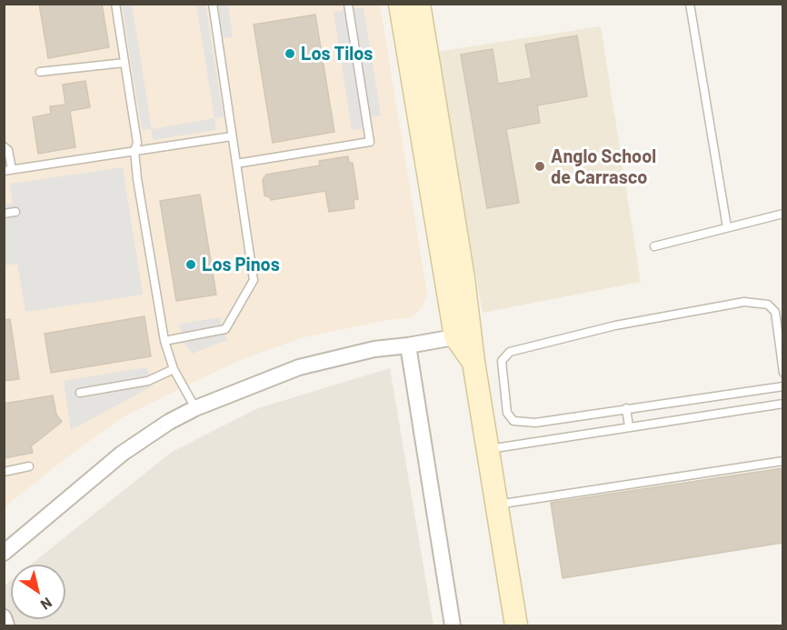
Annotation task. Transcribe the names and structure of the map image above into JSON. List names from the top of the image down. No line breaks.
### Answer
{"places":["Los Tilos","Anglo School de Carrasco","Los Pinos"],"north":"bottom right"}
